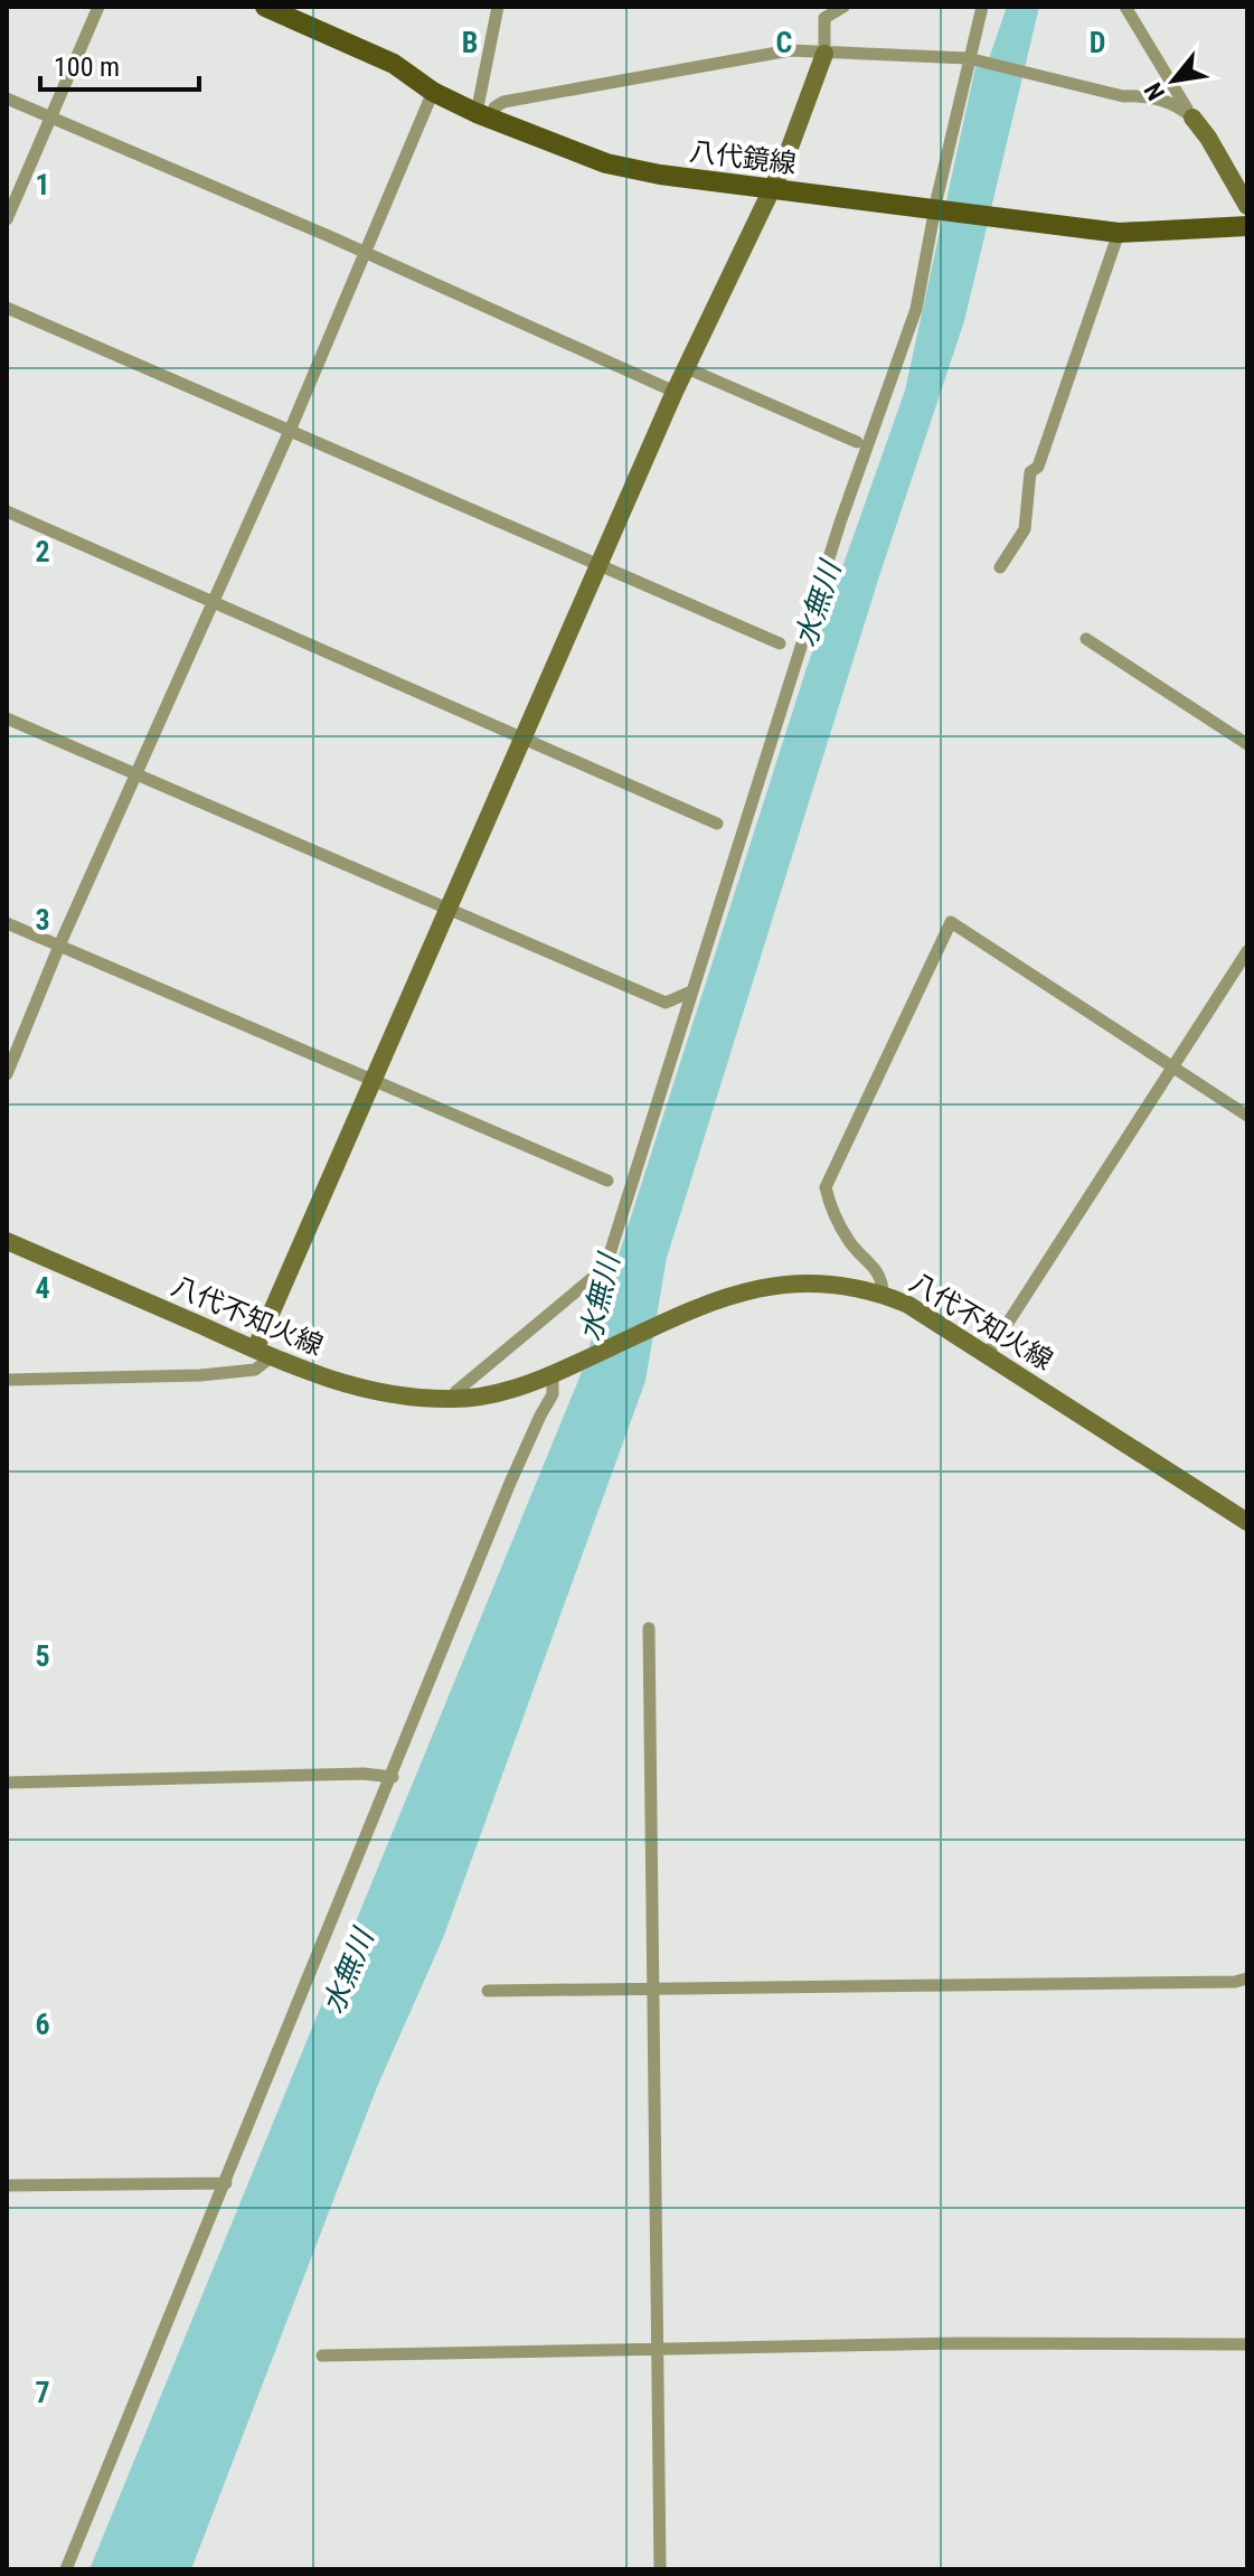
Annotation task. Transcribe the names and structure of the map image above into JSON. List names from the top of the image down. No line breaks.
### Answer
{"streets":{"main road":["八代鏡線"],"street":["八代不知火線"]},"water":["水無川"],"scale_bar":"100 m","north":"bottom left","grid":{"columns":["B","C","D"],"rows":["1","2","3","4","5","6","7"]}}
